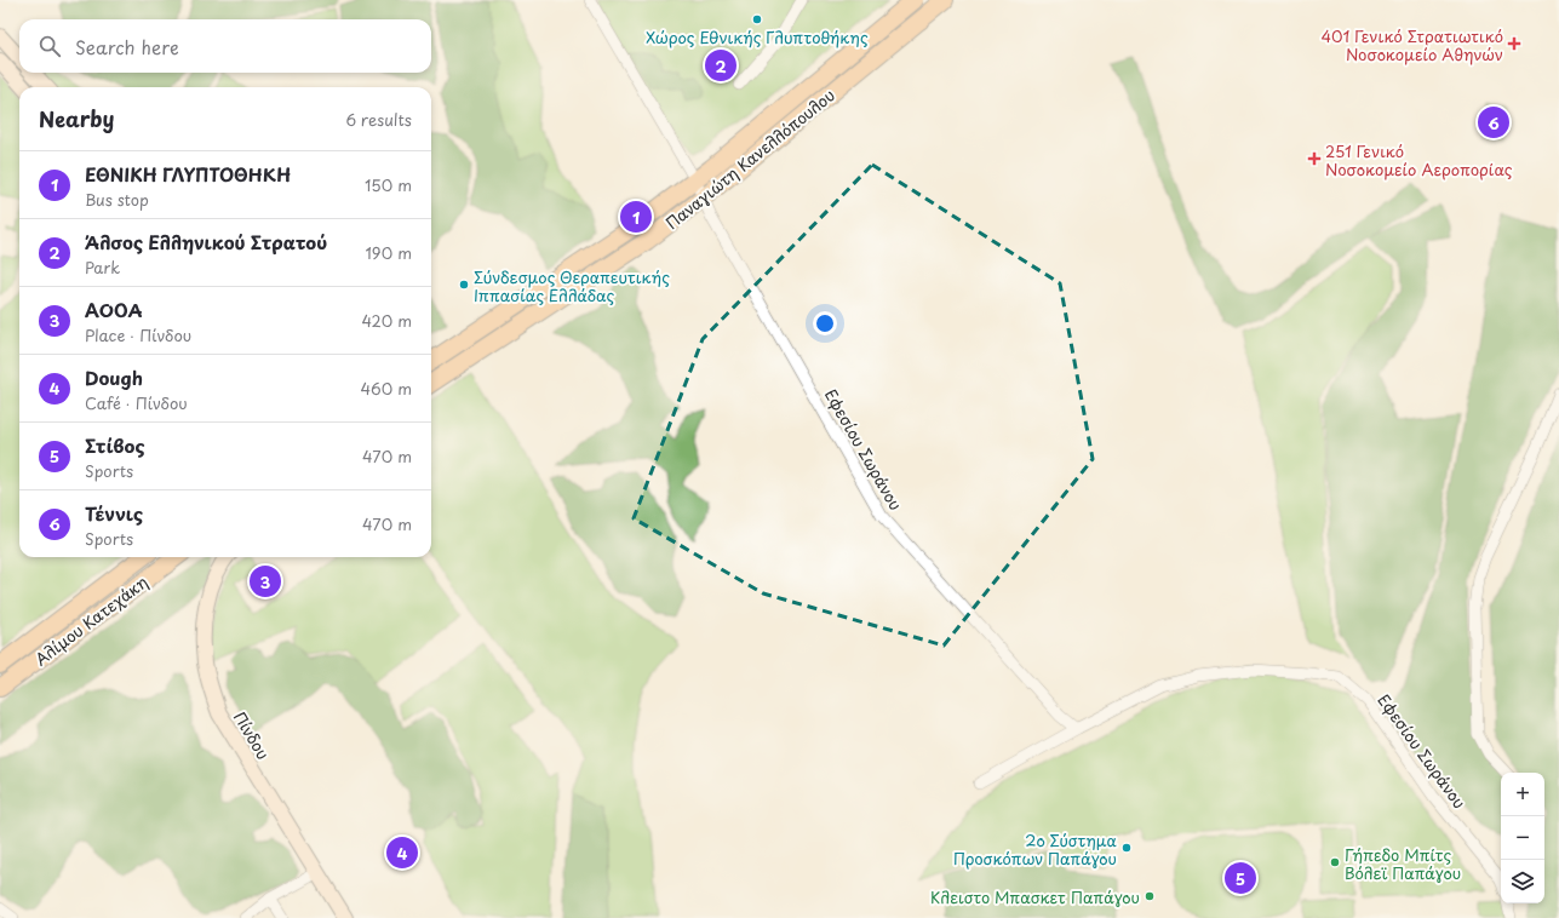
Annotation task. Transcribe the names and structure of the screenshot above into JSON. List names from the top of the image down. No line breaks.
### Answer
{"streets":{"main road":["Παναγιώτη Κανελλόπουλου","Αλίμου Κατεχάκη"],"street":["Εφεσίου Σωράνου","Πίνδου"]},"crossings":[["Παναγιώτη Κανελλόπουλου","Εφεσίου Σωράνου"]],"places":{"other":["Χώρος Εθνικής Γλυπτοθήκης","Σύνδεσμος Θεραπευτικής Ιππασίας Ελλάδας","2ο Σύστημα Προσκόπων Παπάγου","Γήπεδο Μπίτς Βόλεϊ Παπάγου","Κλειστο Μπασκετ Παπάγου"],"health":["401 Γενικό Στρατιωτικό Νοσοκομείο Αθηνών","251 Γενικό Νοσοκομείο Αεροπορίας"]},"page":{"search":"Search here","pins":["2","6","1","3","4","5"],"heading":["Nearby","6 results"],"list":[{"mark":"1","name":"ΕΘΝΙΚΗ ΓΛΥΠΤΟΘΗΚΗ","note":"Bus stop","value":"150 m"},{"mark":"2","name":"Άλσος Ελληνικού Στρατού","note":"Park","value":"190 m"},{"mark":"3","name":"ΑΟΟΑ","note":"Place · Πίνδου","value":"420 m"},{"mark":"4","name":"Dough","note":"Café · Πίνδου","value":"460 m"},{"mark":"5","name":"Στίβος","note":"Sports","value":"470 m"},{"mark":"6","name":"Τέννις","note":"Sports","value":"470 m"}],"map_buttons":["+","−"]}}
